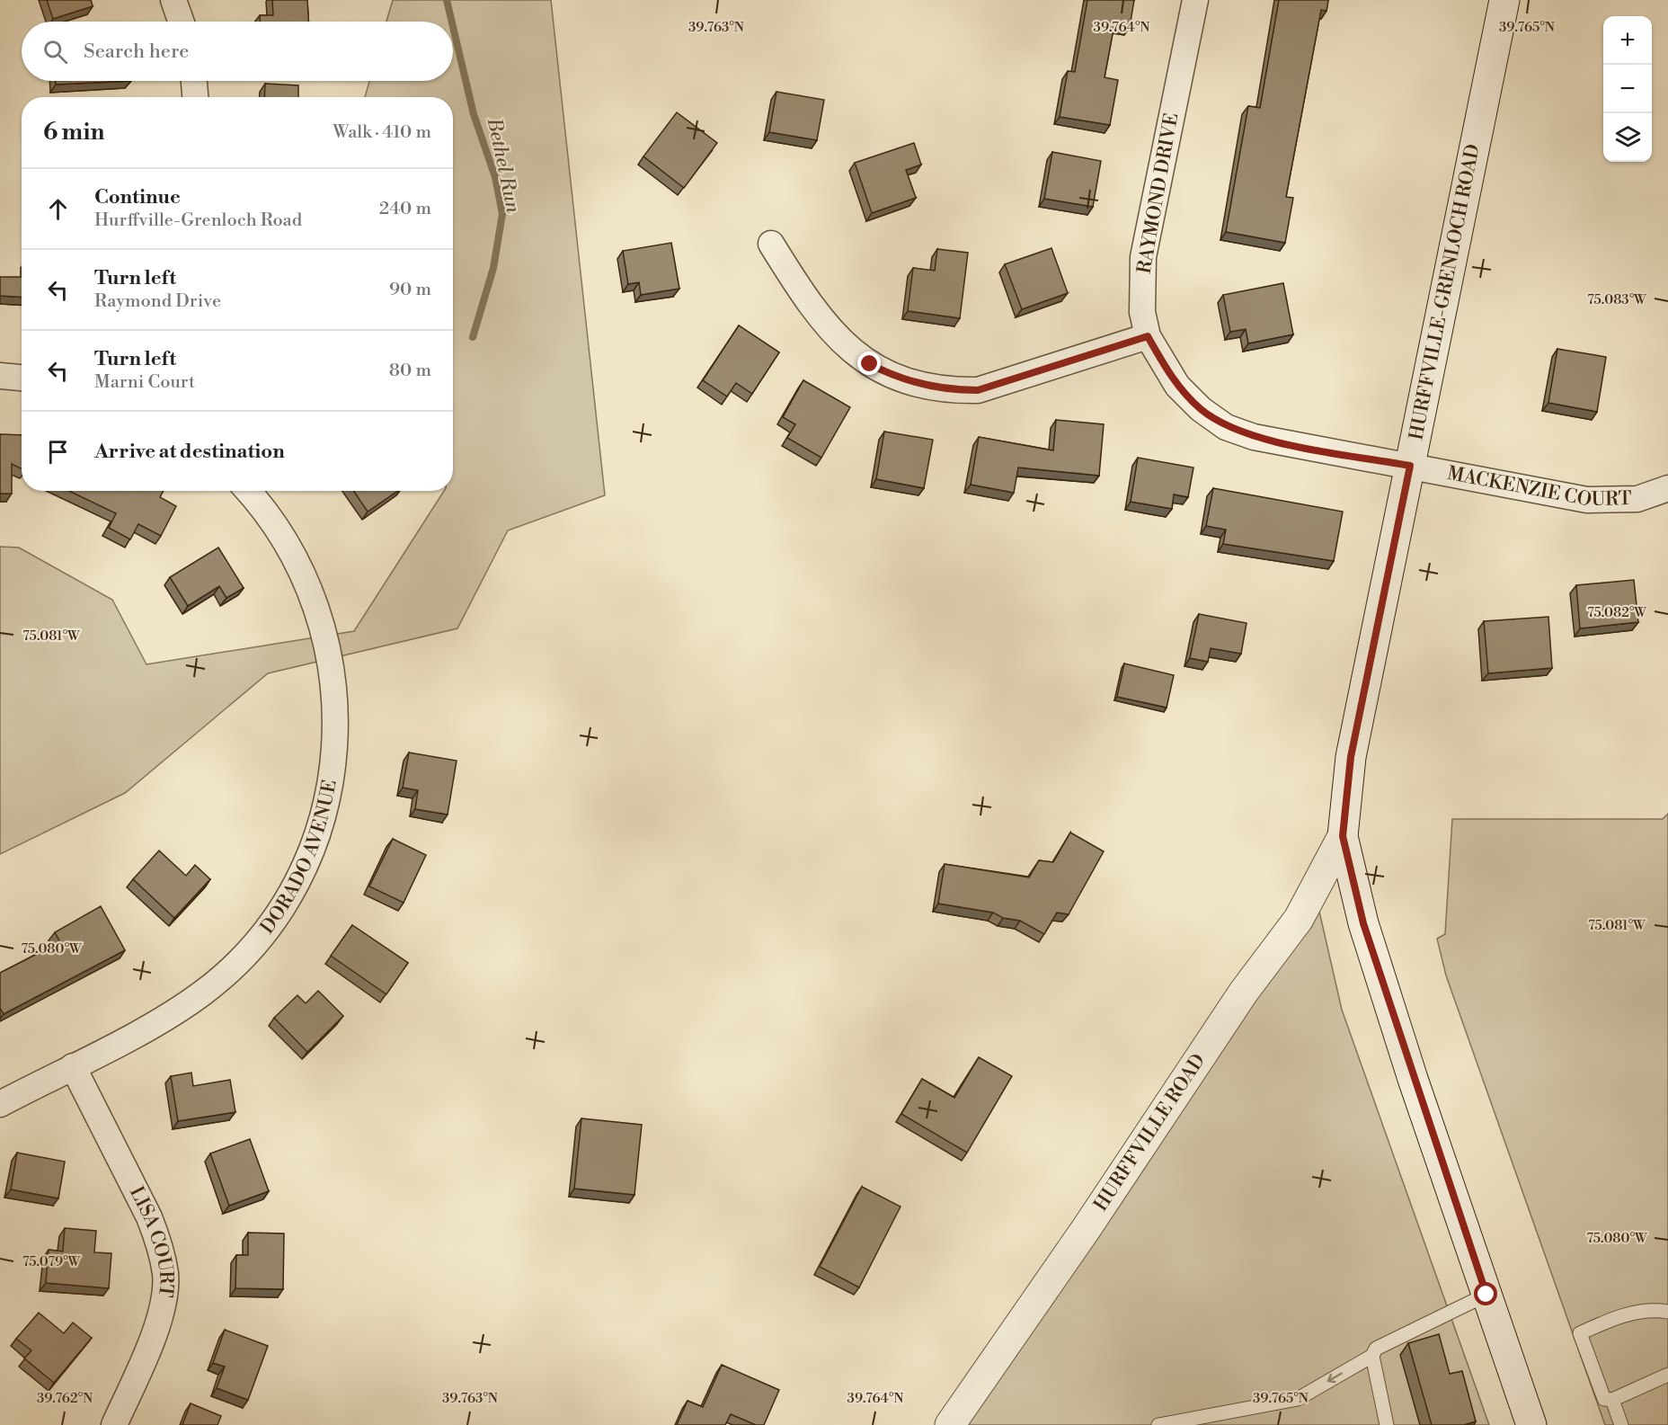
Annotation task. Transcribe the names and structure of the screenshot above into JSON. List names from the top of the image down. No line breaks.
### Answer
{"streets":{"main road":["HURFFVILLE-GRENLOCH ROAD","HURFFVILLE ROAD"],"street":["RAYMOND DRIVE","MACKENZIE COURT","DORADO AVENUE","LISA COURT"]},"crossings":[["RAYMOND DRIVE","HURFFVILLE-GRENLOCH ROAD"],["RAYMOND DRIVE","MACKENZIE COURT"],["HURFFVILLE-GRENLOCH ROAD","MACKENZIE COURT"],["HURFFVILLE-GRENLOCH ROAD","HURFFVILLE ROAD"],["DORADO AVENUE","LISA COURT"]],"water":["Bethel Run"],"page":{"map_buttons":["+","−"],"search":"Search here","heading":["6 min","Walk · 410 m"],"list":[["Continue","Hurffville-Grenloch Road","240 m"],["Turn left","Raymond Drive","90 m"],["Turn left","Marni Court","80 m"],"Arrive at destination"]},"coordinates":["39.763°N","39.764°N","39.765°N","75.083°W","75.082°W","75.081°W","75.080°W","75.079°W","39.762°N"]}
